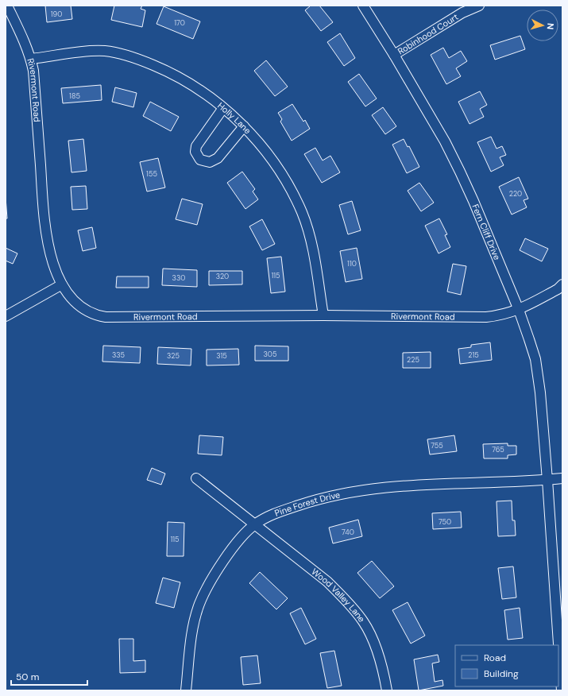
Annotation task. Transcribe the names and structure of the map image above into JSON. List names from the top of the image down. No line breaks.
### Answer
{"streets":{"street":["Robinhood Court","Rivermont Road","Holly Lane","Fern Cliff Drive","Pine Forest Drive","Wood Valley Lane"]},"crossings":[["Robinhood Court","Fern Cliff Drive"],["Rivermont Road","Holly Lane"],["Rivermont Road","Fern Cliff Drive"],["Fern Cliff Drive","Pine Forest Drive"],["Pine Forest Drive","Wood Valley Lane"]],"house_numbers":["190","170","185","155","220","110","115","320","330","305","335","215","325","315","225","755","765","750","740","115"],"legend":["Road","Building"],"scale_bar":"50 m","north":"right"}
